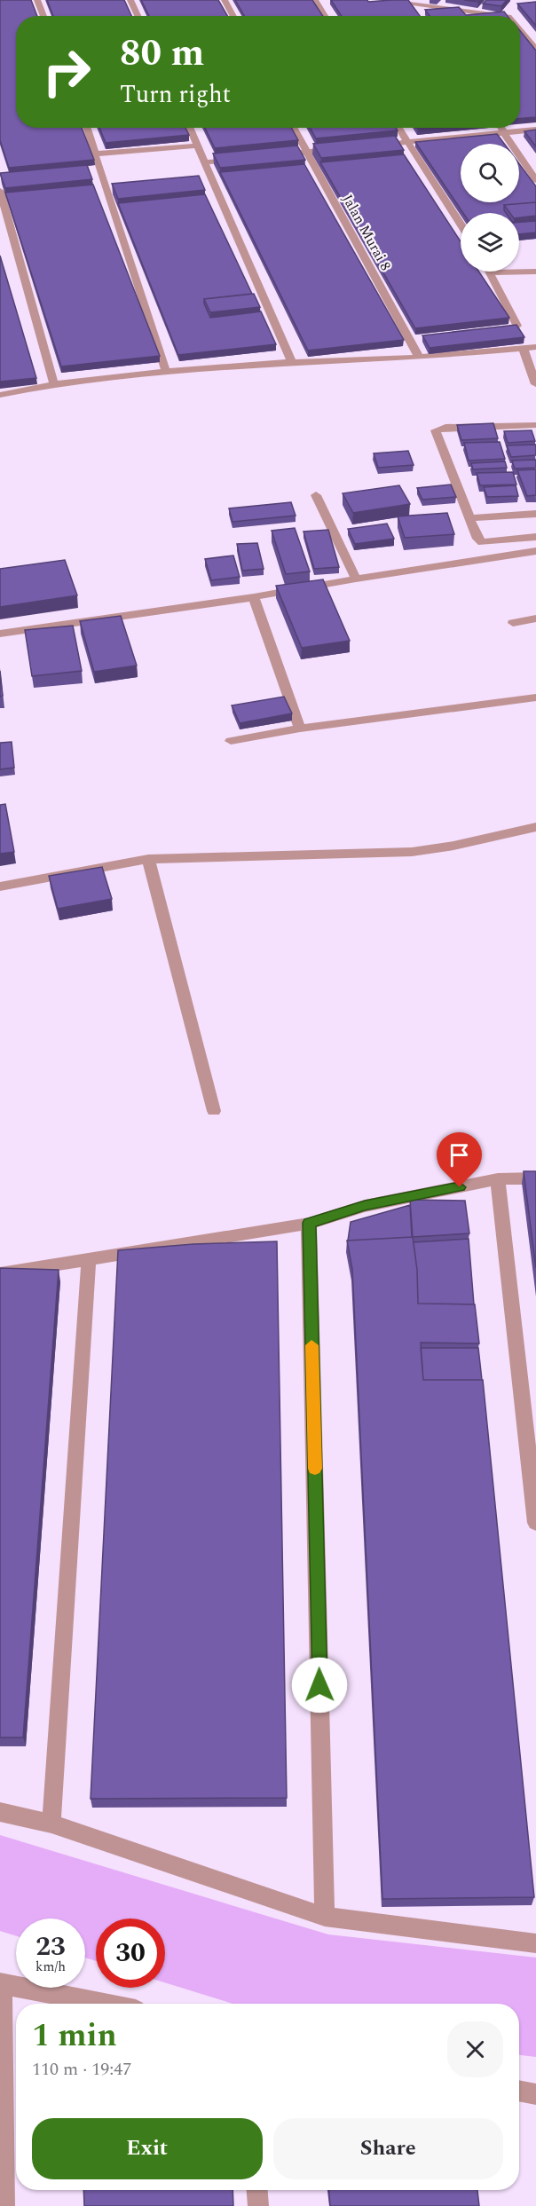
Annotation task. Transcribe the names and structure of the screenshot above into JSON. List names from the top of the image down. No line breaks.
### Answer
{"streets":{"street":["Jalan Murai 8"]},"page":{"turn":["80 m","Turn right"],"speed":"23 km/h","limit":"30","heading":["1 min","110 m · 19:47"],"buttons":["Exit","Share"]}}
